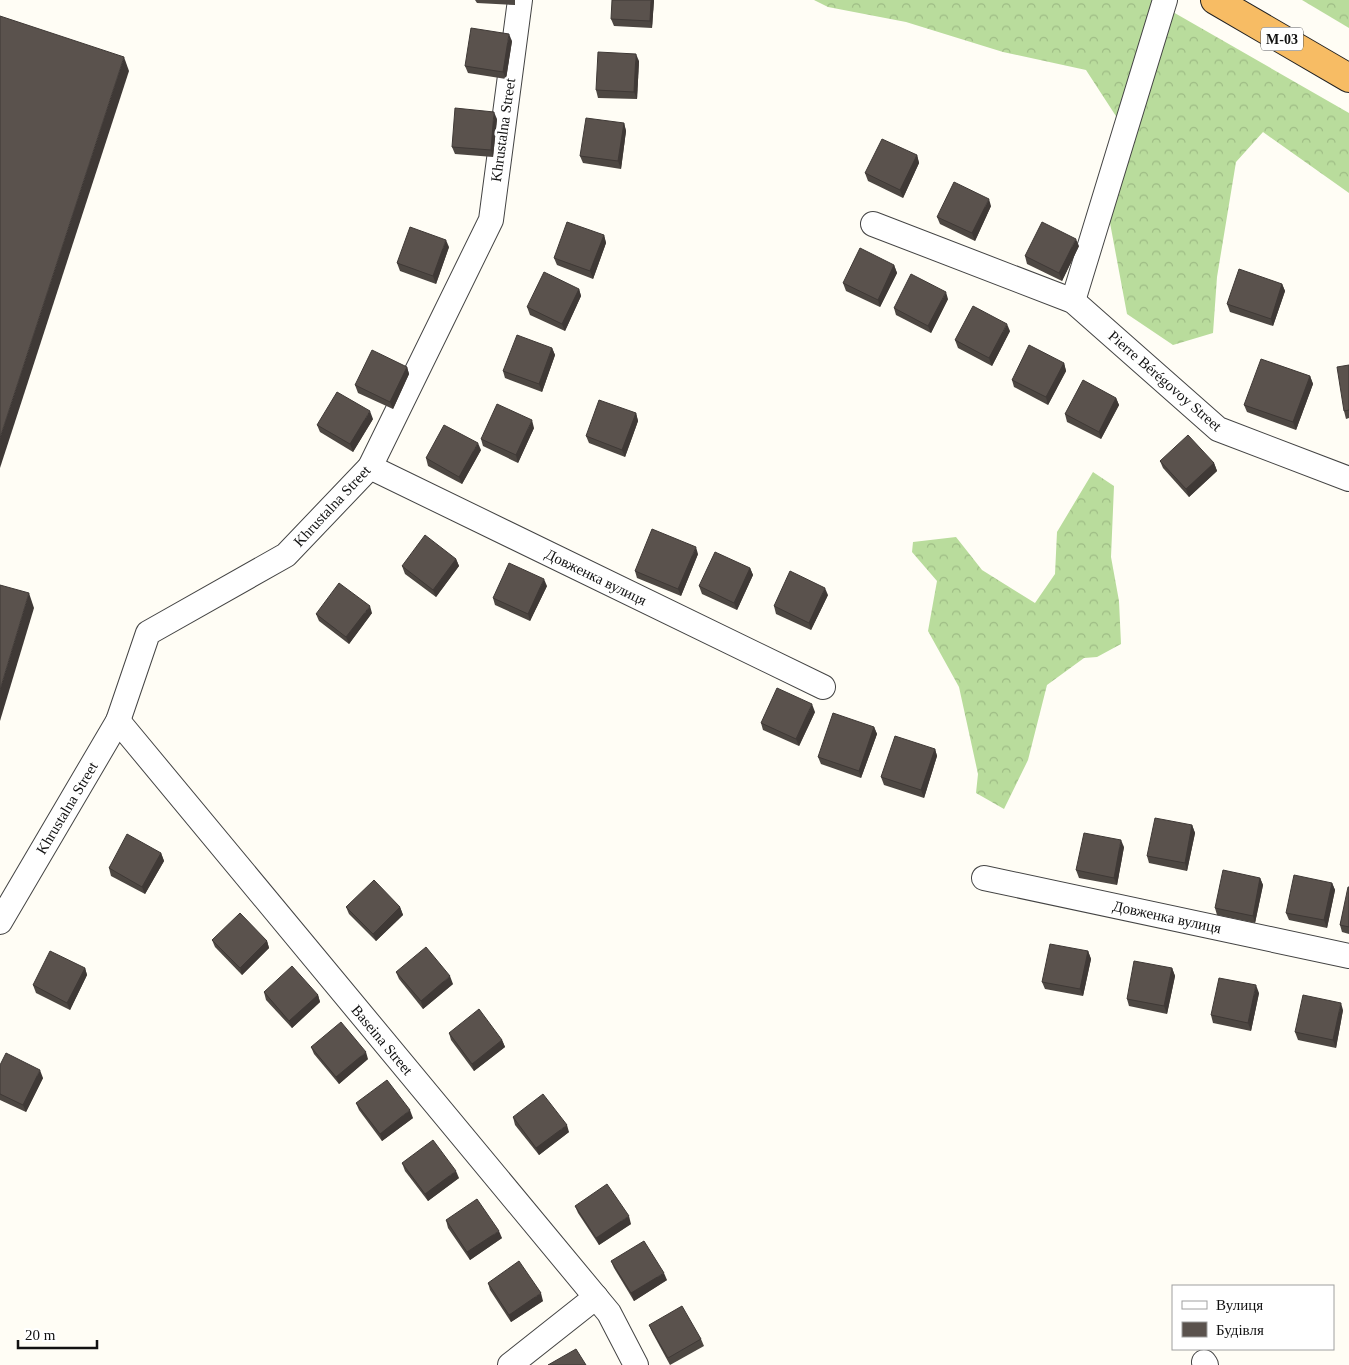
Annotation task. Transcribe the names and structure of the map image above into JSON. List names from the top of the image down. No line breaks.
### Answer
{"streets":{"highway":["М-03"],"street":["Khrustalna Street","Pierre Bérégovoy Street","Довженка вулиця","Baseina Street"]},"crossings":[["Khrustalna Street","Довженка вулиця"],["Khrustalna Street","Baseina Street"]],"legend":["Вулиця","Будівля"],"scale_bar":"20 m"}
